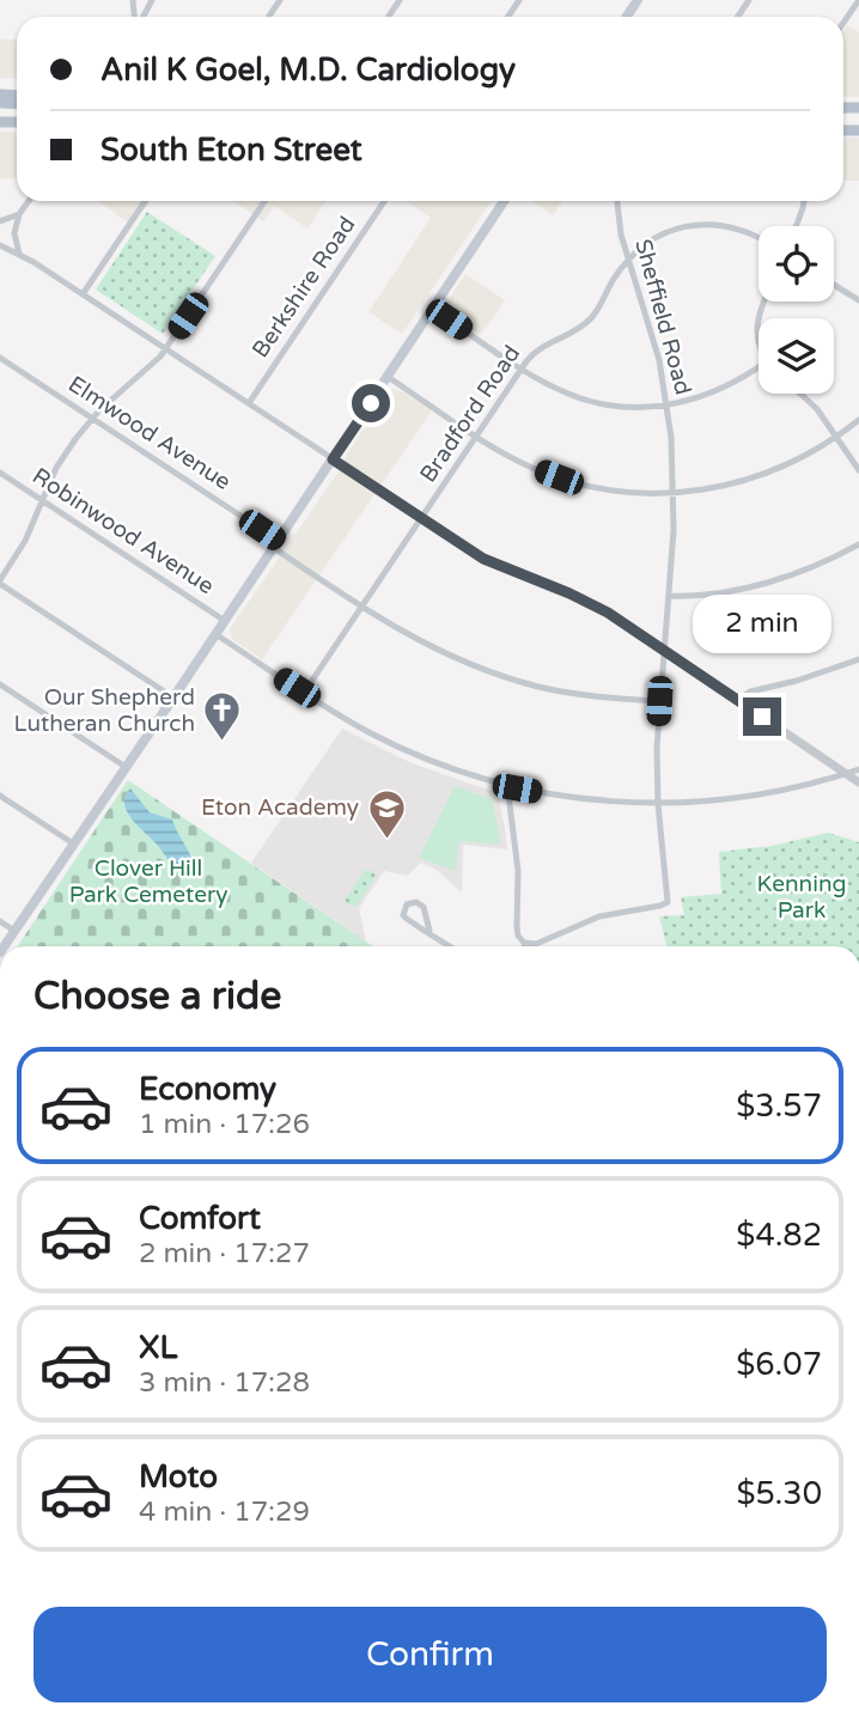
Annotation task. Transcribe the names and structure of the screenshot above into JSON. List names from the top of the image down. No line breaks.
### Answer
{"streets":{"street":["Berkshire Road","Sheffield Road","Bradford Road","Elmwood Avenue","Robinwood Avenue"]},"crossings":[["Sheffield Road","Bradford Road"],["Sheffield Road","Elmwood Avenue"],["Bradford Road","Elmwood Avenue"]],"parks":["Clover Hill Park Cemetery","Kenning Park"],"places":{"church":["Our Shepherd Lutheran Church"],"school or university":["Eton Academy"]},"page":{"banner":["Anil K Goel, M.D. Cardiology","South Eton Street"],"bubble":"2 min","heading":"Choose a ride","list":[{"name":"Economy","note":"1 min · 17:26","value":"$3.57"},{"name":"Comfort","note":"2 min · 17:27","value":"$4.82"},{"name":"XL","note":"3 min · 17:28","value":"$6.07"},{"name":"Moto","note":"4 min · 17:29","value":"$5.30"}],"buttons":"Confirm"}}
